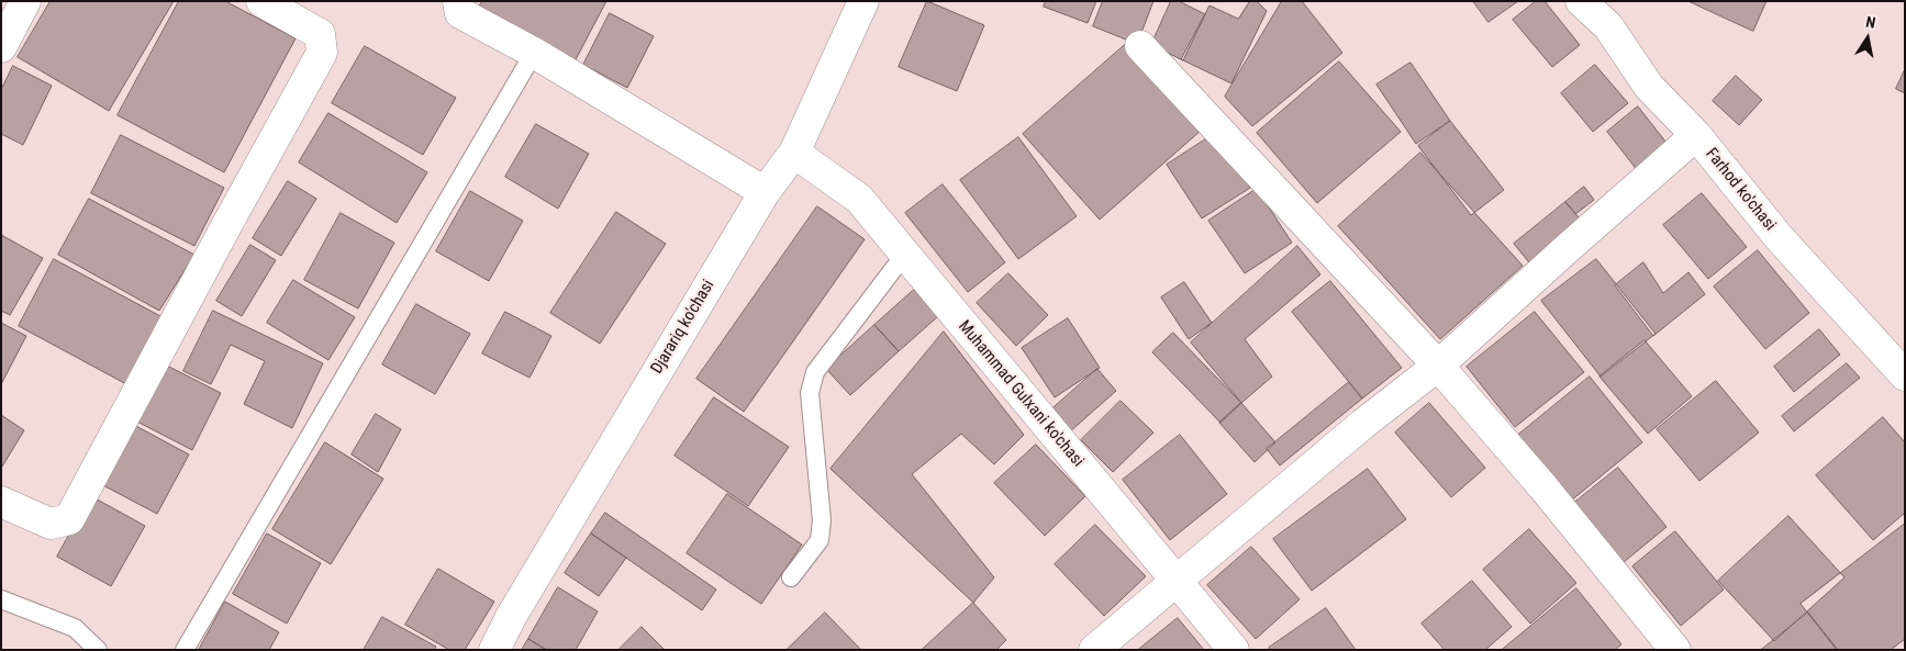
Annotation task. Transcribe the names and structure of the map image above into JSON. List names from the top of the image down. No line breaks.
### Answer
{"streets":{"street":["Farhod ko'chasi","Djarariq ko'chasi","Muhammad Gulxani ko'chasi"]},"crossings":[["Djarariq ko'chasi","Muhammad Gulxani ko'chasi"]],"north":"top"}
